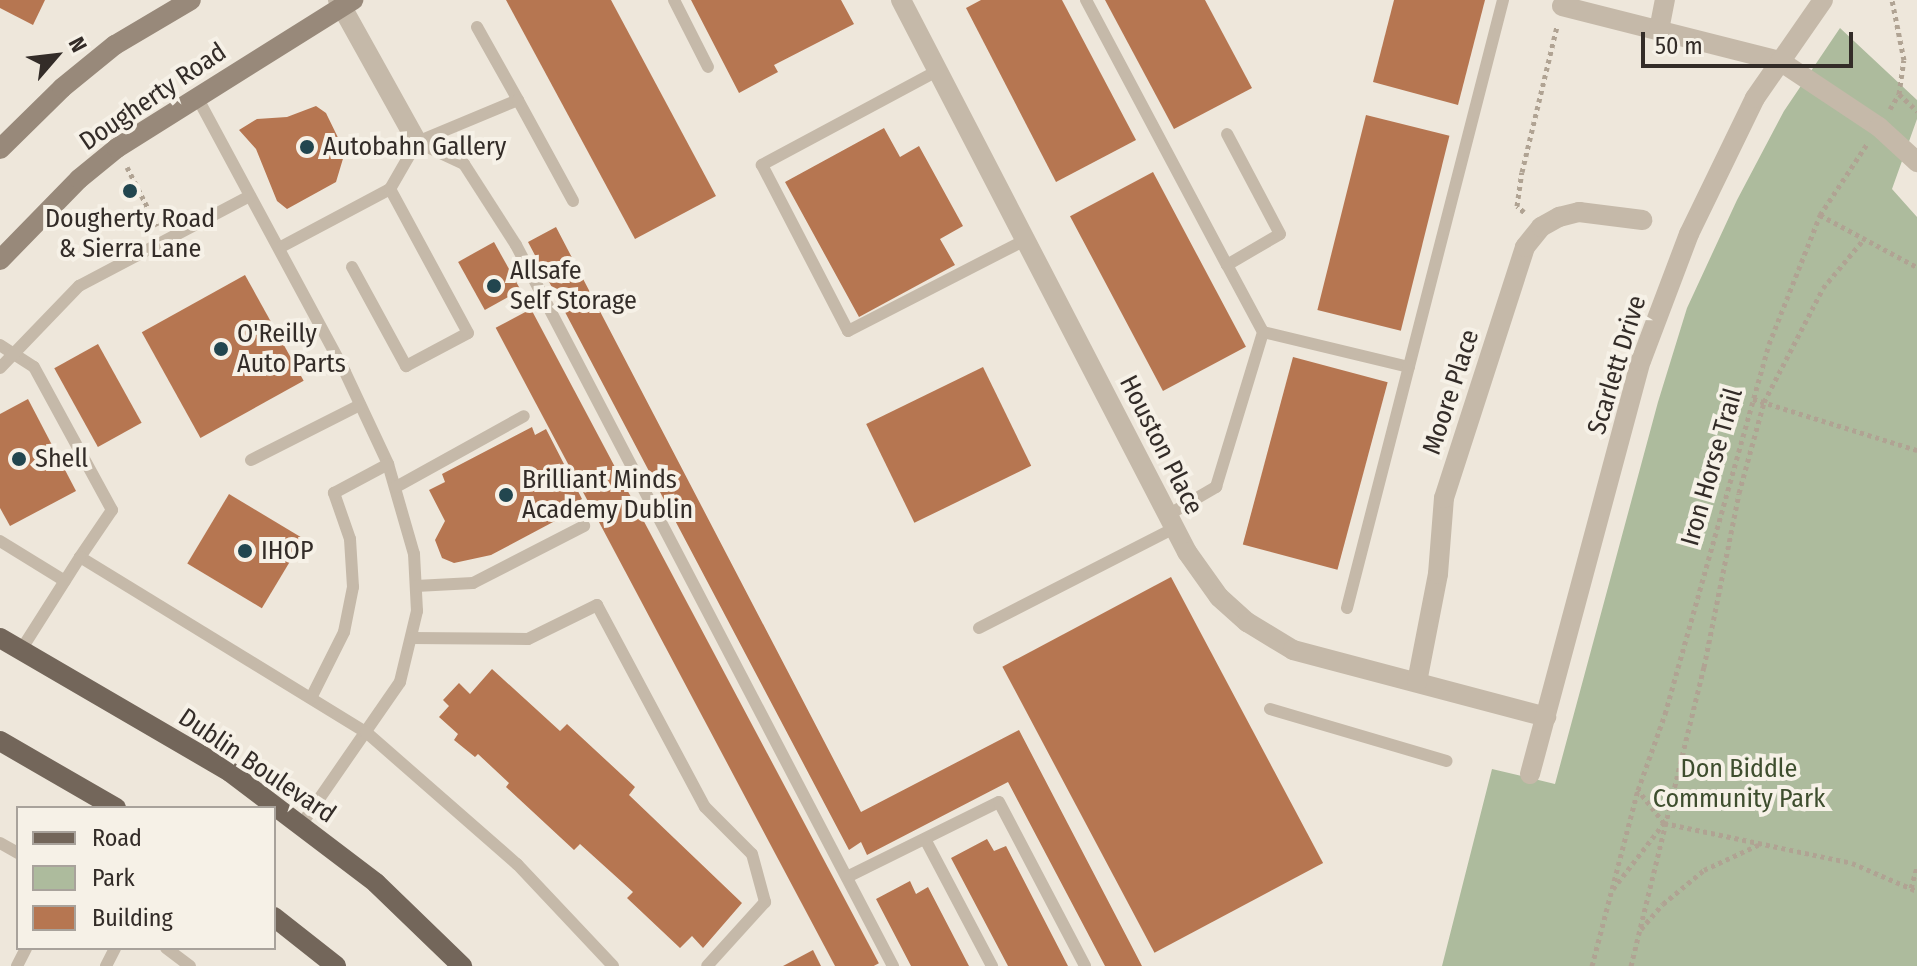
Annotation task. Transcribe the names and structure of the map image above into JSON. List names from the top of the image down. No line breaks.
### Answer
{"streets":{"main road":["Dougherty Road","Dublin Boulevard"],"street":["Scarlett Drive","Moore Place","Houston Place"],"path":["Iron Horse Trail"]},"crossings":[["Scarlett Drive","Houston Place"],["Moore Place","Houston Place"]],"parks":["Don Biddle Community Park"],"places":["Autobahn Gallery","Dougherty Road & Sierra Lane","Allsafe Self Storage","O'Reilly Auto Parts","Shell","Brilliant Minds Academy Dublin","IHOP"],"legend":["Road","Park","Building"],"scale_bar":"50 m","north":"top right"}
